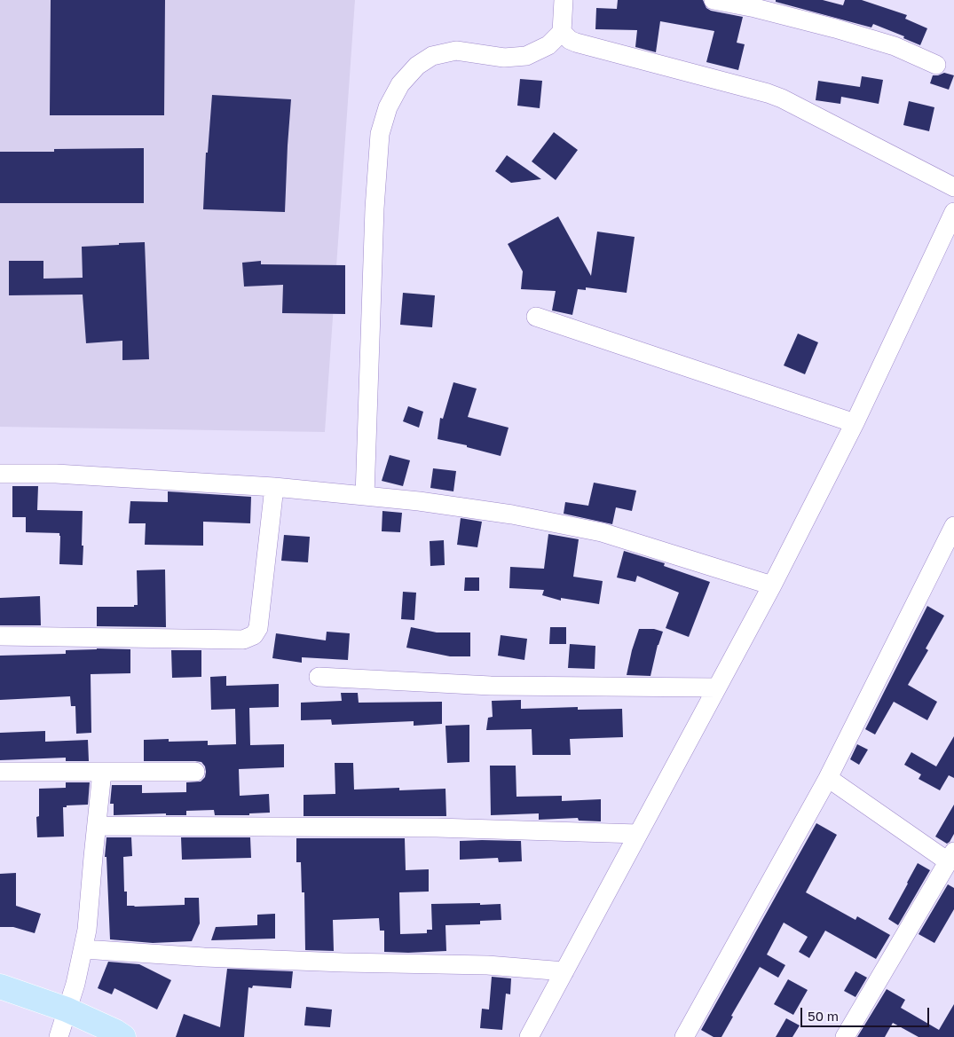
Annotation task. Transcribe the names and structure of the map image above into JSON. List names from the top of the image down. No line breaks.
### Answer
{"scale_bar":"50 m"}
